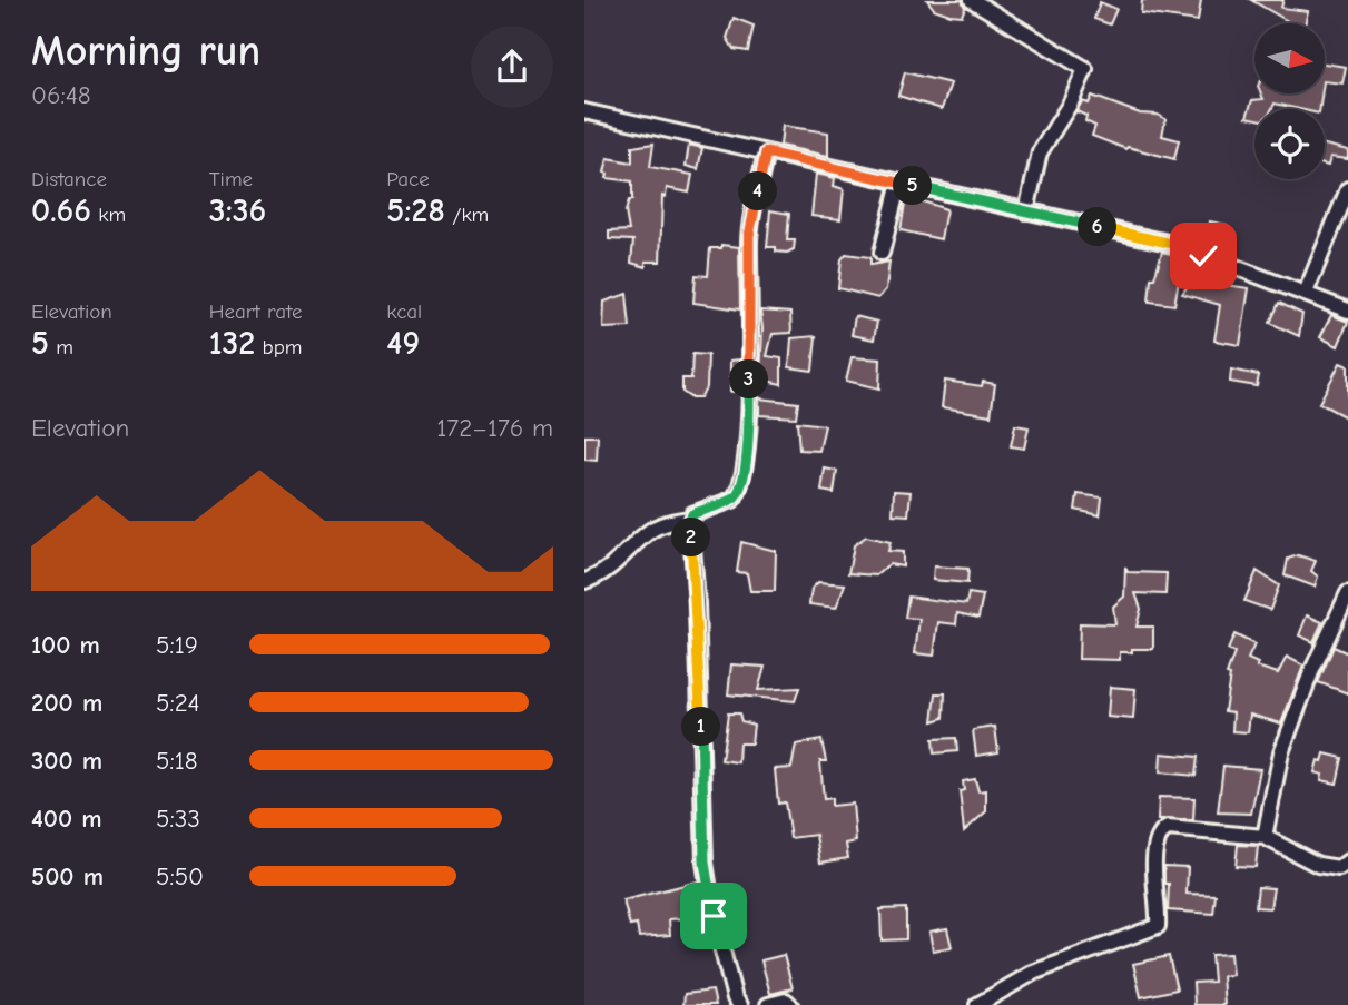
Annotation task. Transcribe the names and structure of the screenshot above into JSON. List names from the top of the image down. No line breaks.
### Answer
{"north":"right","page":{"heading":["Morning run","06:48"],"stats":[["Distance","0.66 km"],["Time","3:36"],["Pace","5:28 /km"],["Elevation","5 m"],["Heart rate","132 bpm"],["kcal","49"]],"pins":["5","4","6","3","2","1"],"chart":["Elevation","172–176 m"],"list":[{"name":"100 m","note":"5:19"},{"name":"200 m","note":"5:24"},{"name":"300 m","note":"5:18"},{"name":"400 m","note":"5:33"},{"name":"500 m","note":"5:50"}]}}
